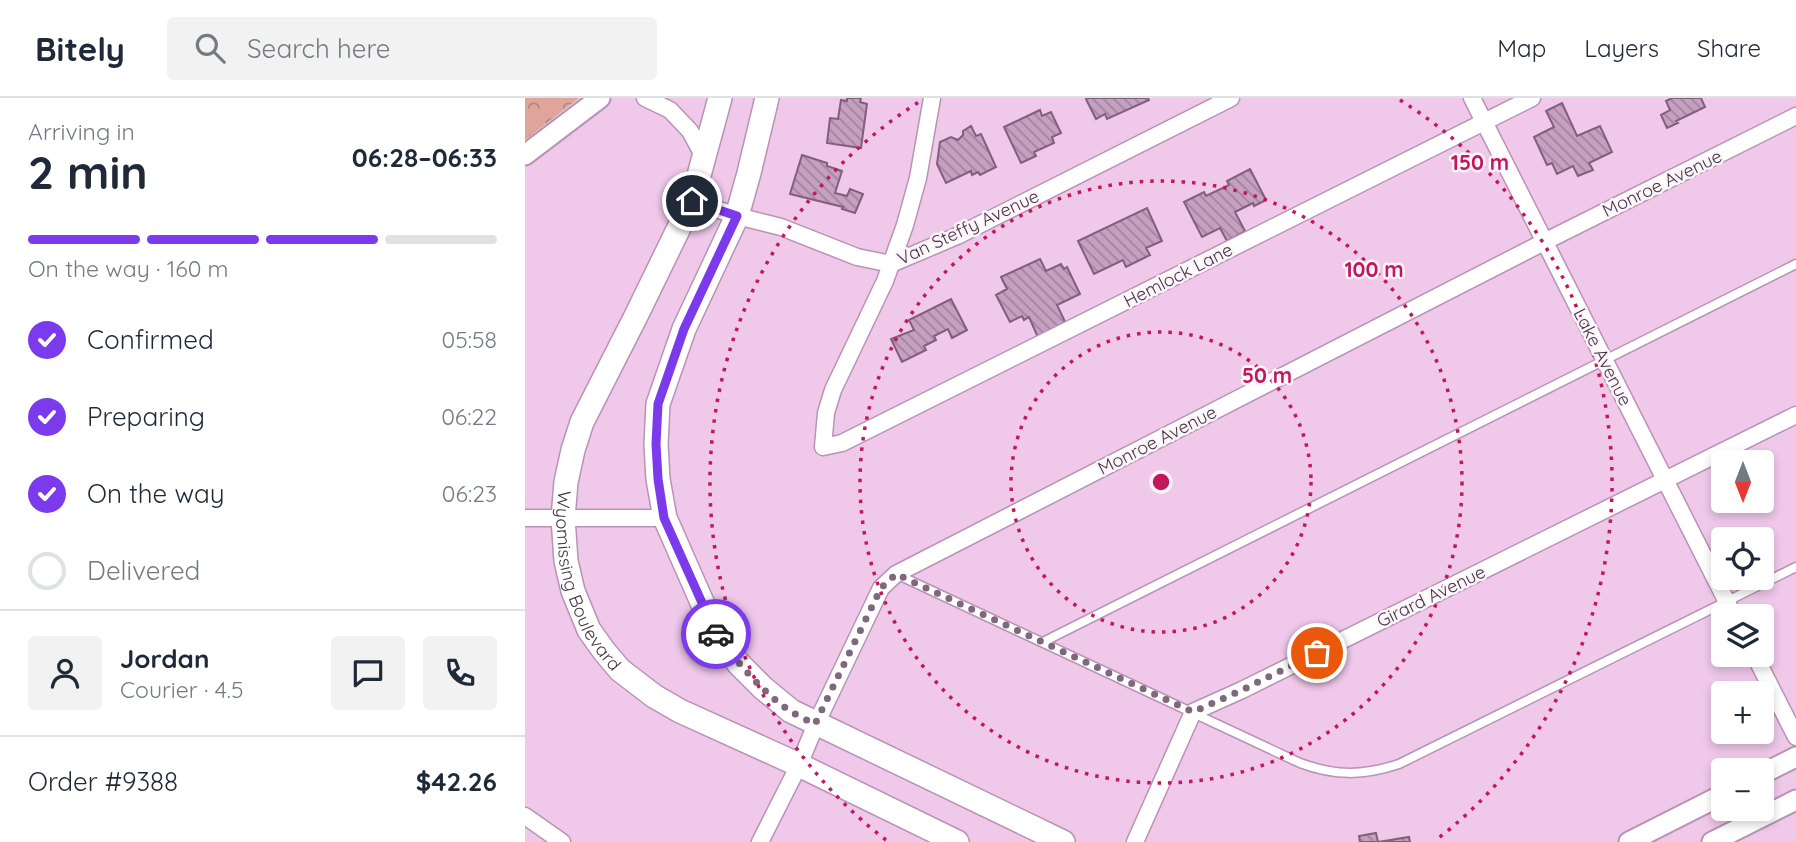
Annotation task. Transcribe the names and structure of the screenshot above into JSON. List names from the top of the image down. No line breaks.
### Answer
{"streets":{"main road":["Wyomissing Boulevard"],"street":["Monroe Avenue","Van Steffy Avenue","Hemlock Lane","Lake Avenue","Girard Avenue"]},"crossings":[["Monroe Avenue","Lake Avenue"],["Monroe Avenue","Wyomissing Boulevard"],["Van Steffy Avenue","Hemlock Lane"],["Van Steffy Avenue","Wyomissing Boulevard"],["Hemlock Lane","Lake Avenue"],["Lake Avenue","Girard Avenue"]],"north":"bottom","page":{"header":"Bitely","search":"Search here","nav":["Map","Layers","Share"],"heading":["2 min","Arriving in","06:28–06:33"],"panel":["Jordan","Courier · 4.5","Order #9388","$42.26"],"bar":"On the way · 160 m","list":[["Confirmed","05:58"],["Preparing","06:22"],["On the way","06:23"],"Delivered"],"map_buttons":["+","−"]},"rings":["150 m","100 m","50 m"]}
